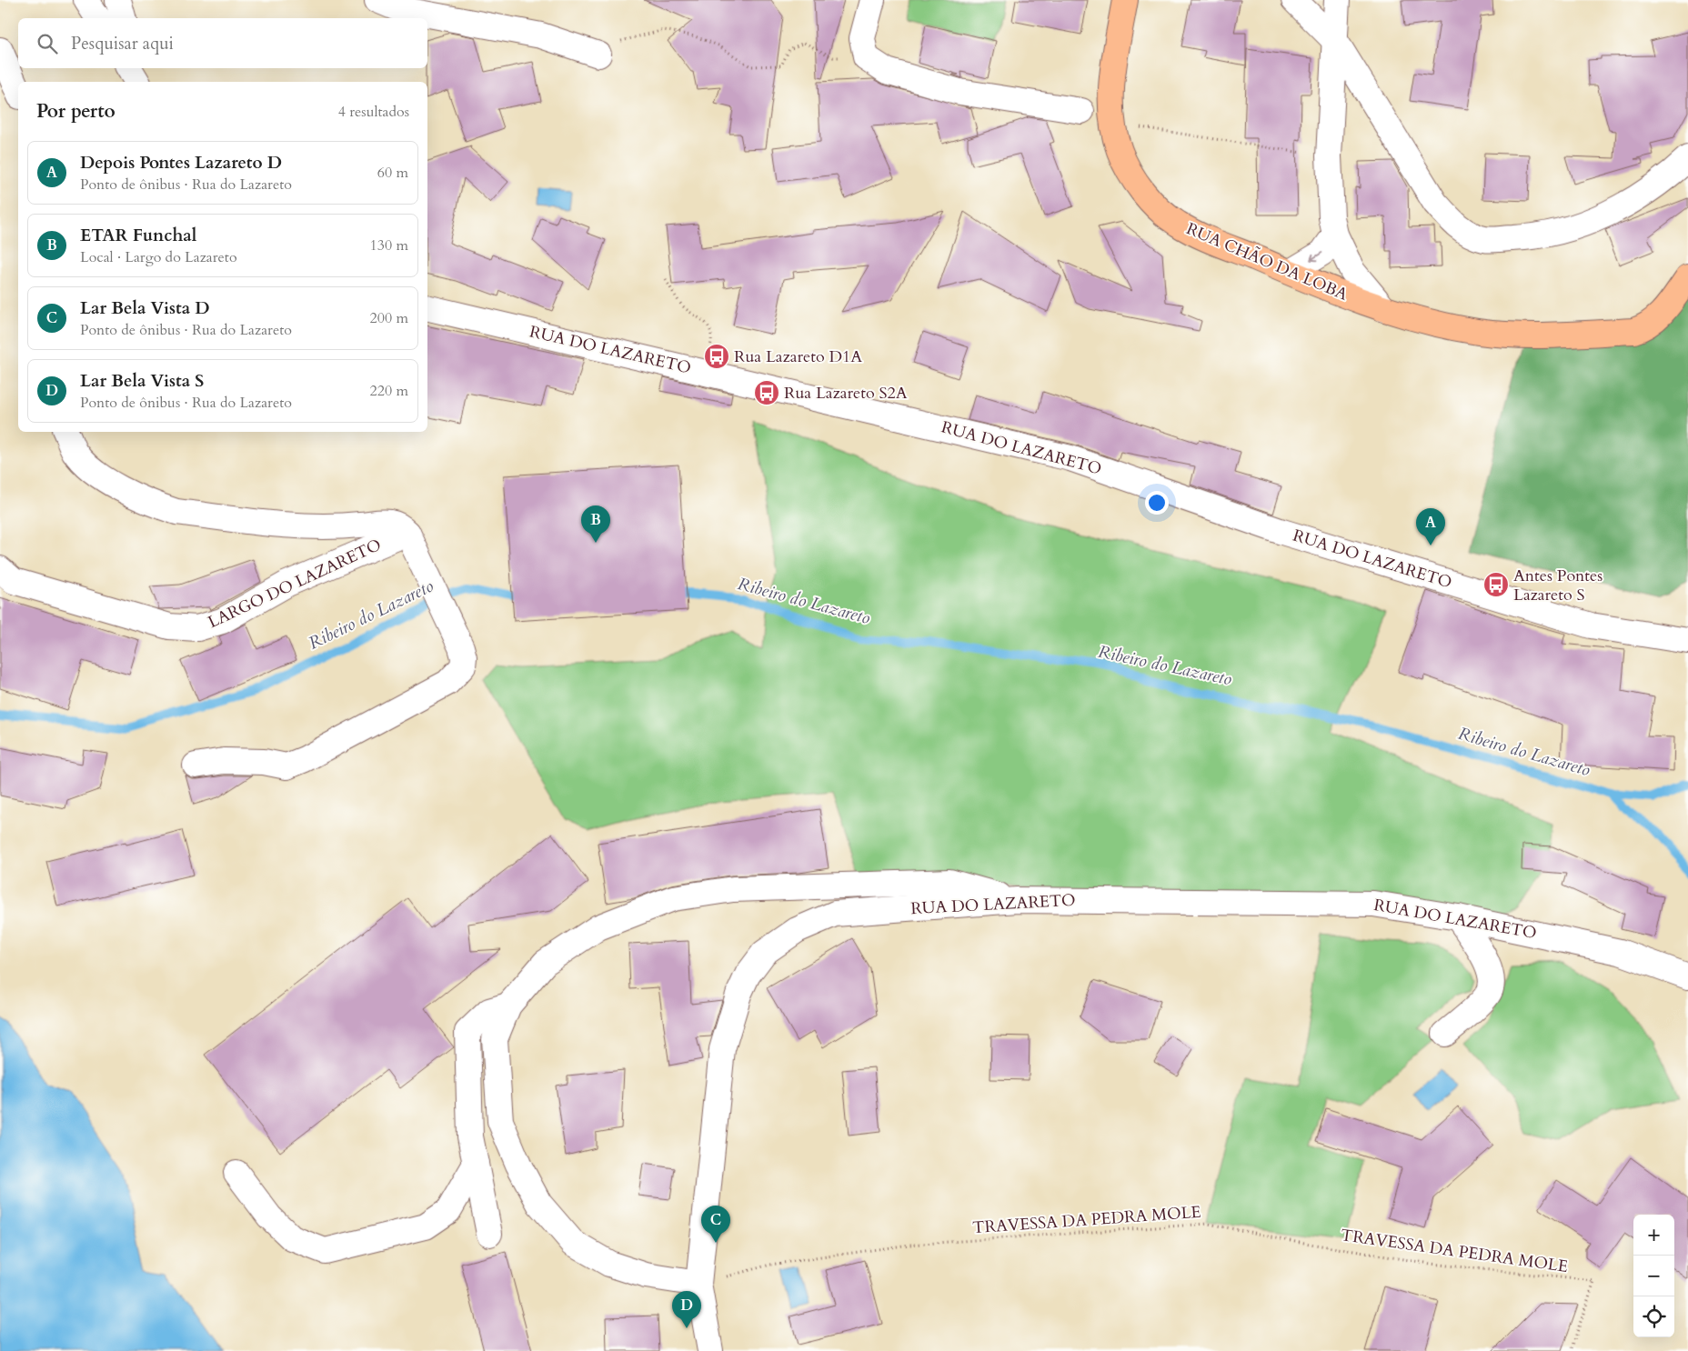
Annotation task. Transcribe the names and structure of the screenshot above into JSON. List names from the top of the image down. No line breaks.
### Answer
{"streets":{"main road":["RUA CHÃO DA LOBA"],"street":["RUA DO LAZARETO","LARGO DO LAZARETO"],"path":["TRAVESSA DA PEDRA MOLE"]},"crossings":[["RUA DO LAZARETO","TRAVESSA DA PEDRA MOLE"]],"water":["Ribeiro do Lazareto"],"places":{"bus stop":["Rua Lazareto D1A","Rua Lazareto S2A","Antes Pontes Lazareto S"]},"page":{"search":"Pesquisar aqui","heading":["Por perto","4 resultados"],"list":[{"mark":"A","name":"Depois Pontes Lazareto D","note":"Ponto de ônibus · Rua do Lazareto","value":"60 m"},{"mark":"B","name":"ETAR Funchal","note":"Local · Largo do Lazareto","value":"130 m"},{"mark":"C","name":"Lar Bela Vista D","note":"Ponto de ônibus · Rua do Lazareto","value":"200 m"},{"mark":"D","name":"Lar Bela Vista S","note":"Ponto de ônibus · Rua do Lazareto","value":"220 m"}],"pins":["B","A","C","D"],"map_buttons":["+","−"]}}
